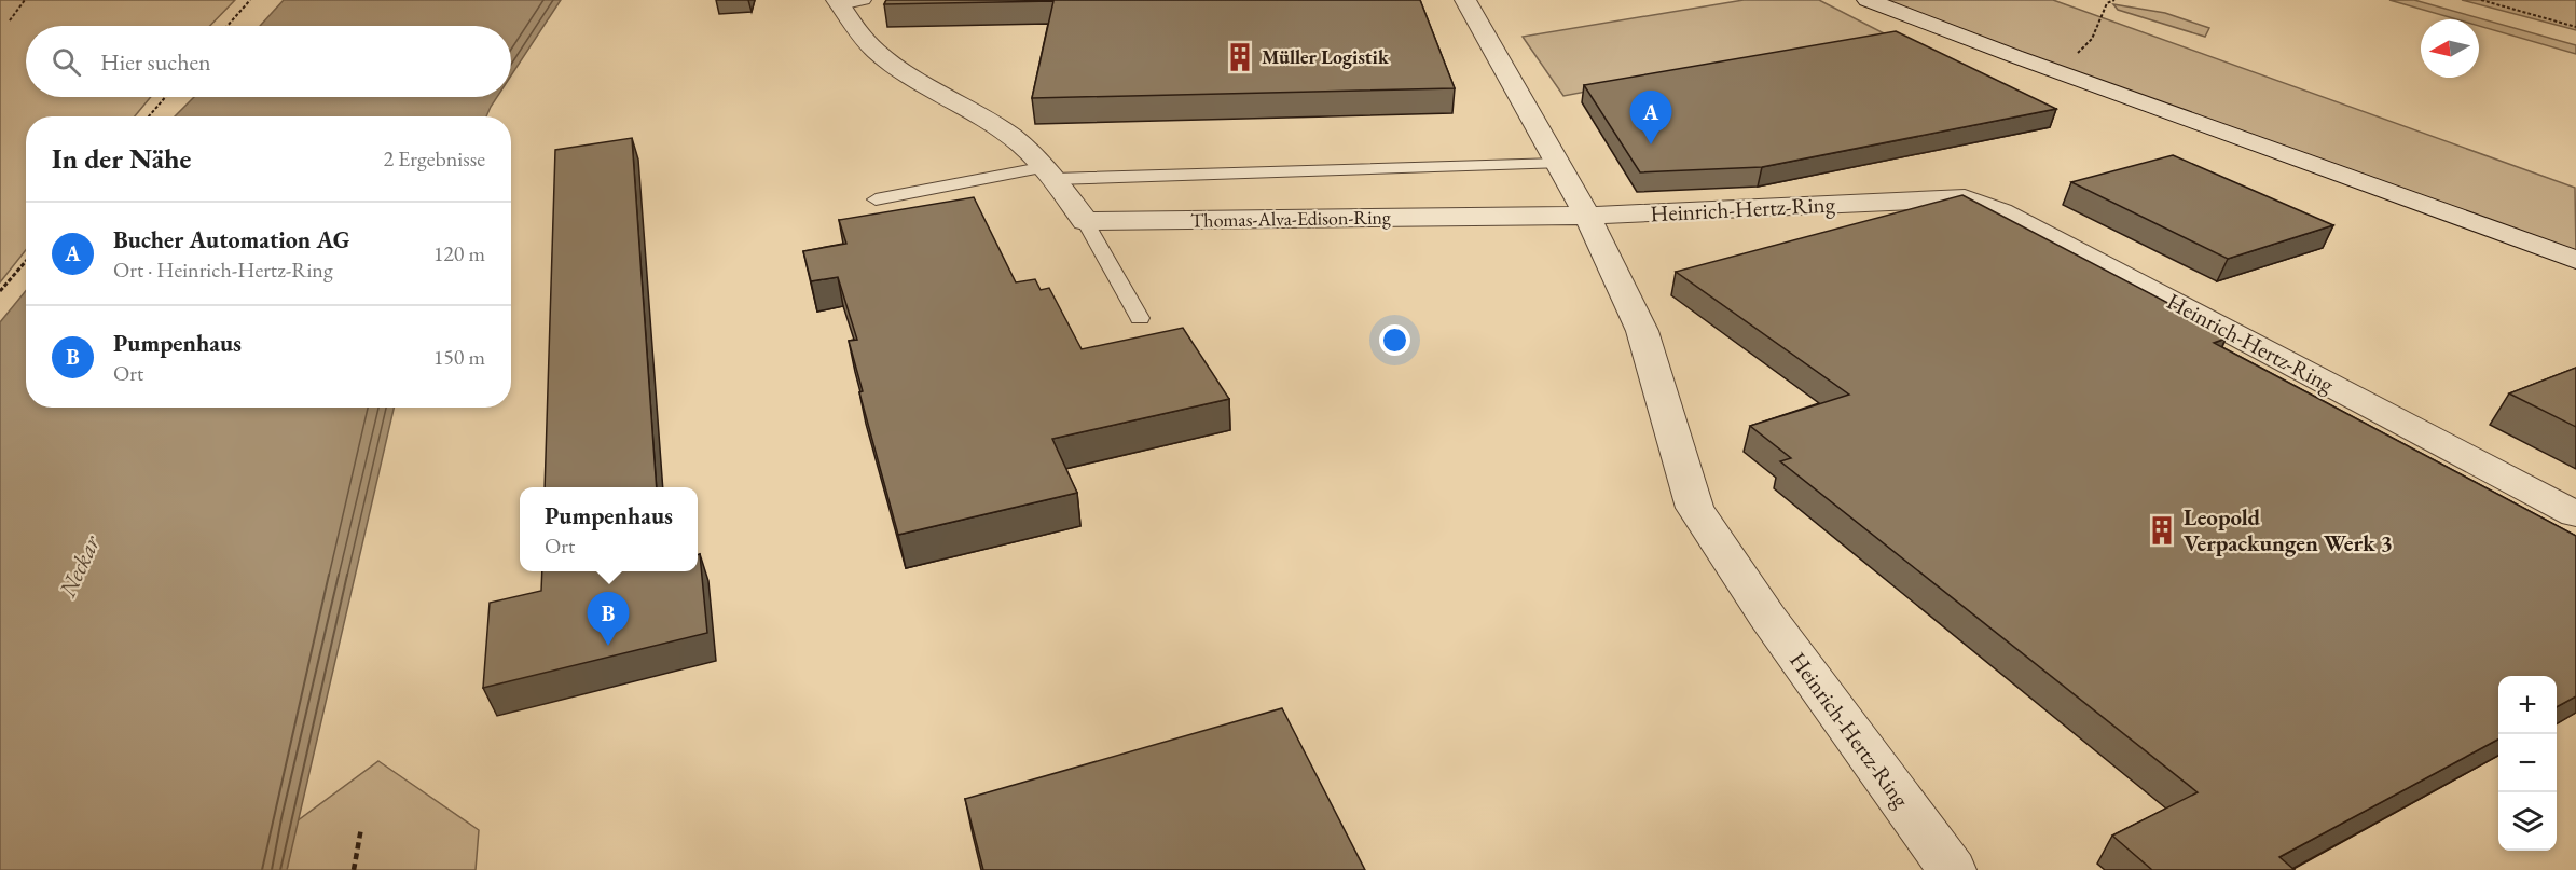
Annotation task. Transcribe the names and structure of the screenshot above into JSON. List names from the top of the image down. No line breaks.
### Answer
{"streets":{"street":["Heinrich-Hertz-Ring","Thomas-Alva-Edison-Ring"]},"crossings":[["Heinrich-Hertz-Ring","Thomas-Alva-Edison-Ring"]],"water":["Neckar"],"places":{"building":["Müller Logistik","Leopold Verpackungen Werk 3"]},"north":"left","page":{"search":"Hier suchen","pins":["A","B"],"heading":["In der Nähe","2 Ergebnisse"],"list":[{"mark":"A","name":"Bucher Automation AG","note":"Ort · Heinrich-Hertz-Ring","value":"120 m"},{"mark":"B","name":"Pumpenhaus","note":"Ort","value":"150 m"}],"popup":["Pumpenhaus","Ort"],"map_buttons":["+","−"]}}
